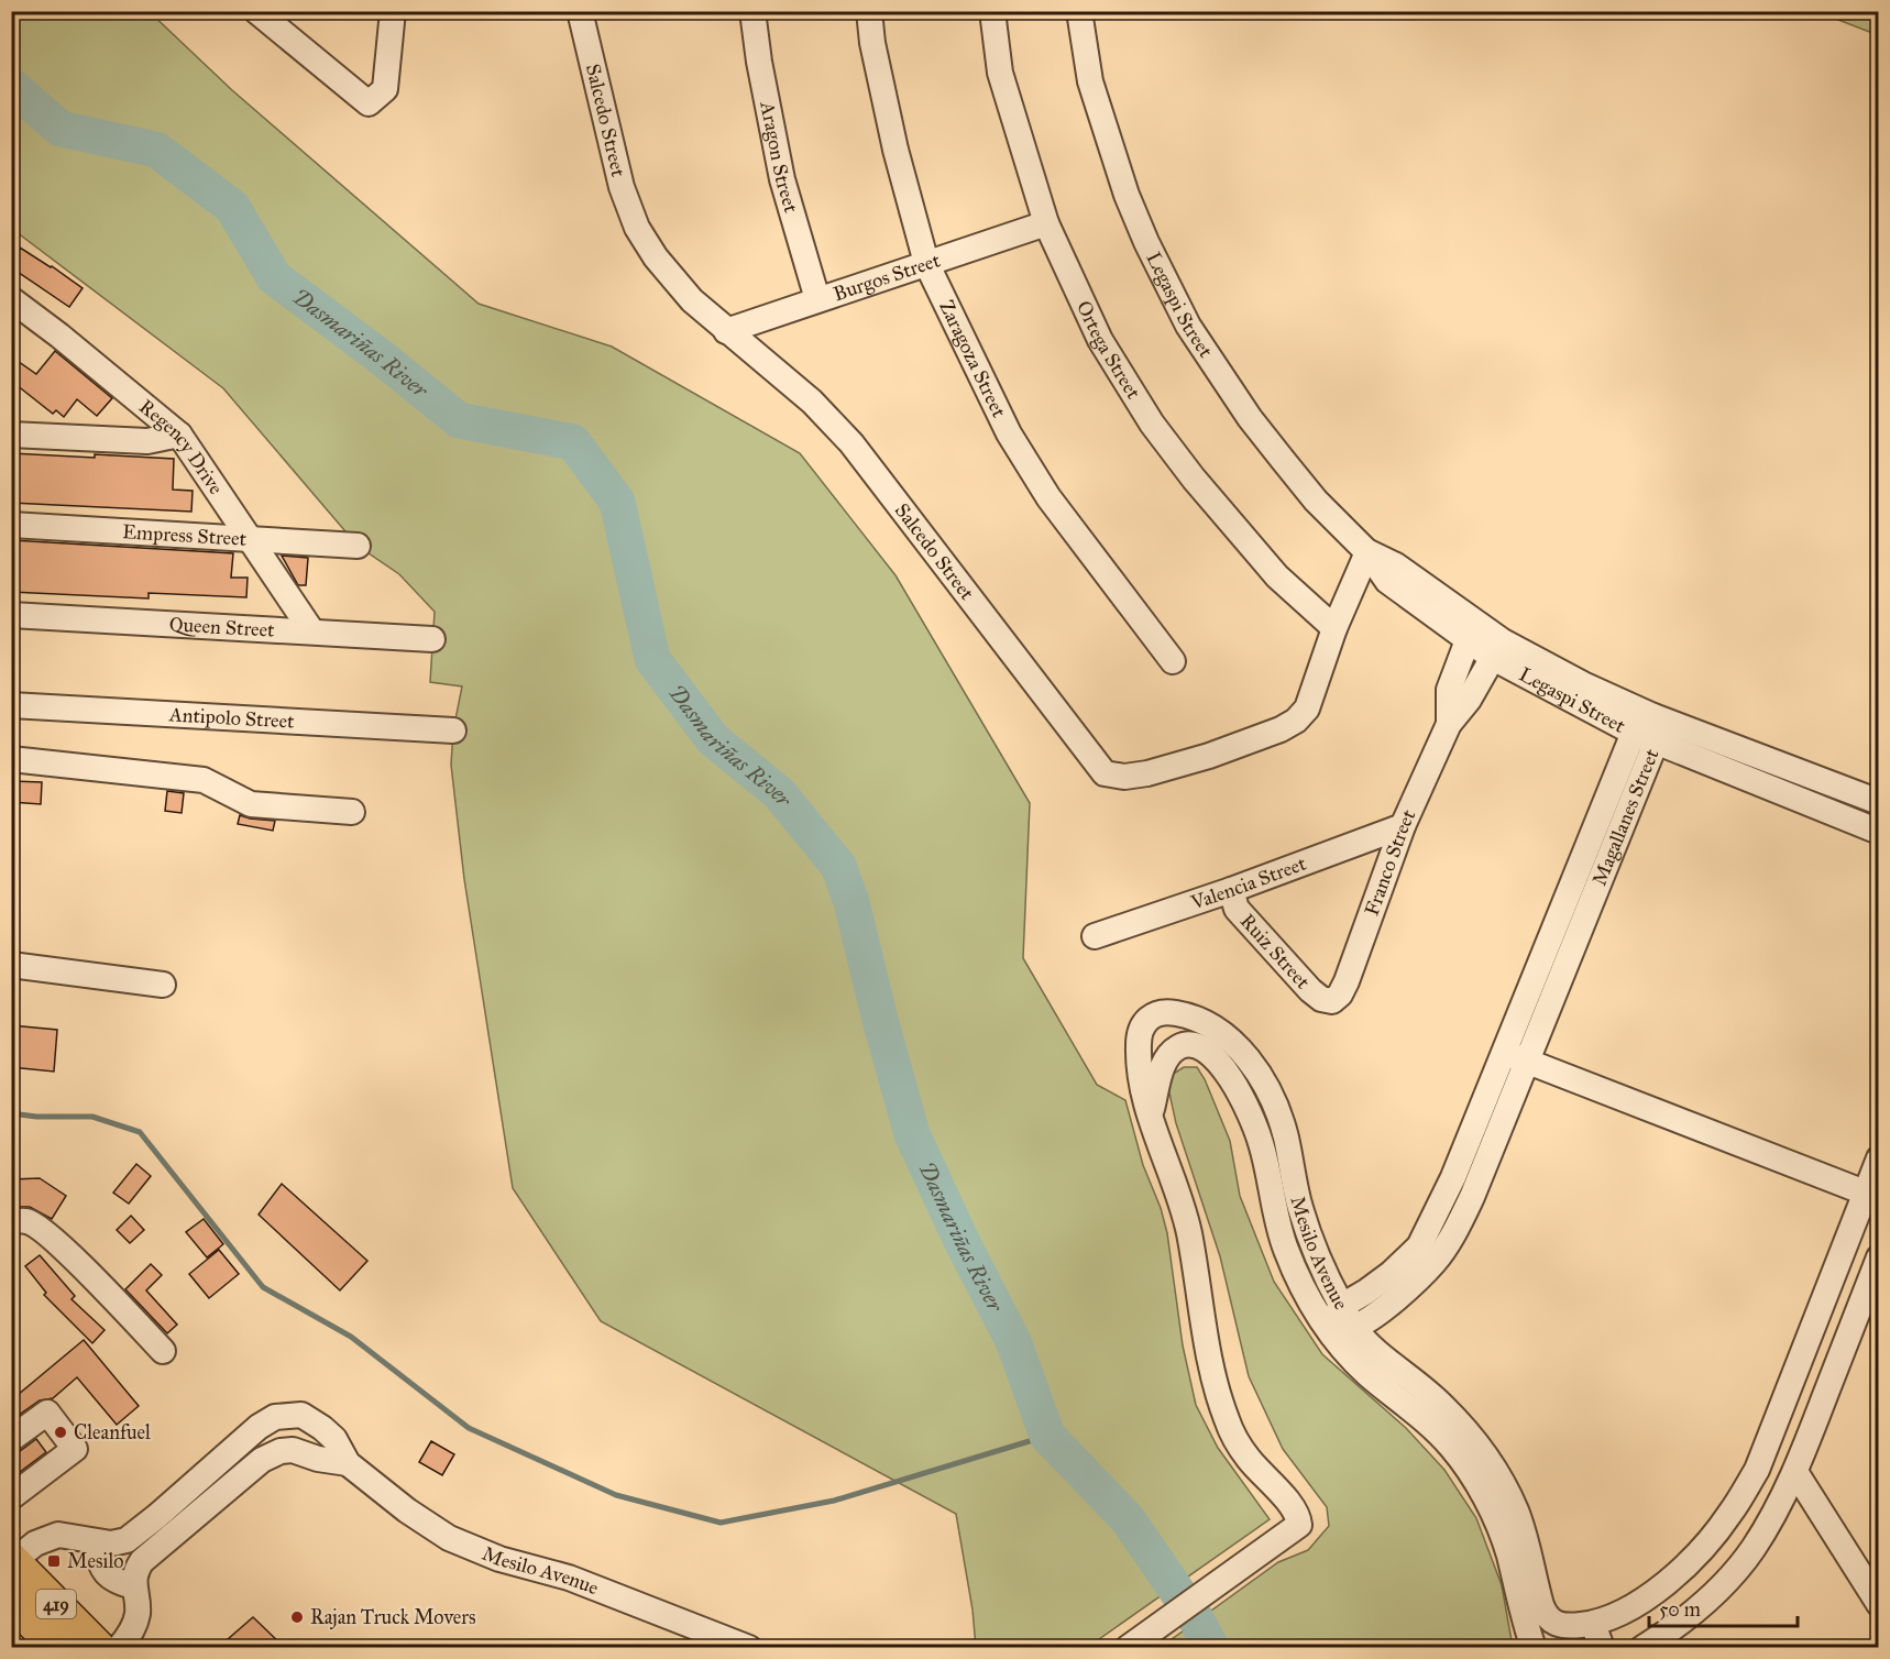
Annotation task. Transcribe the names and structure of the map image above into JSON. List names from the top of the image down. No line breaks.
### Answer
{"streets":{"main road":["419"],"street":["Salcedo Street","Aragon Street","Burgos Street","Legaspi Street","Ortega Street","Zaragoza Street","Regency Drive","Empress Street","Queen Street","Antipolo Street","Magallanes Street","Franco Street","Valencia Street","Ruiz Street","Mesilo Avenue"]},"crossings":[["Salcedo Street","Burgos Street"],["Salcedo Street","Legaspi Street"],["Salcedo Street","Ortega Street"],["Aragon Street","Burgos Street"],["Burgos Street","Ortega Street"],["Burgos Street","Zaragoza Street"],["Legaspi Street","Magallanes Street"],["Legaspi Street","Franco Street"],["Regency Drive","Empress Street"],["Regency Drive","Queen Street"],["Magallanes Street","Mesilo Avenue"],["Franco Street","Valencia Street"],["Franco Street","Ruiz Street"],["Valencia Street","Ruiz Street"],["Mesilo Avenue","419"]],"water":["Dasmariñas River"],"places":{"other":["Cleanfuel","Rajan Truck Movers"],"transit":["Mesilo"]},"scale_bar":"50 m"}
